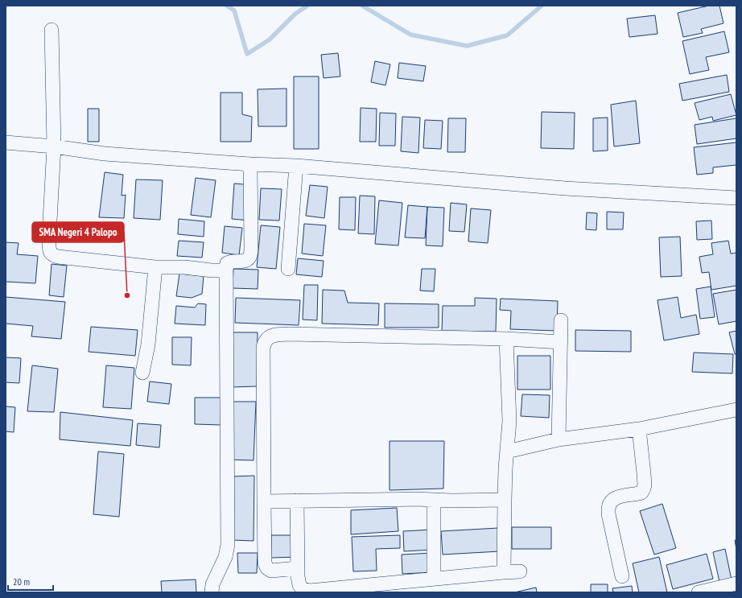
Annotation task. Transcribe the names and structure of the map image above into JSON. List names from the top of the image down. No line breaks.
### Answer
{"places":["SMA Negeri 4 Palopo"],"scale_bar":"20 m"}
